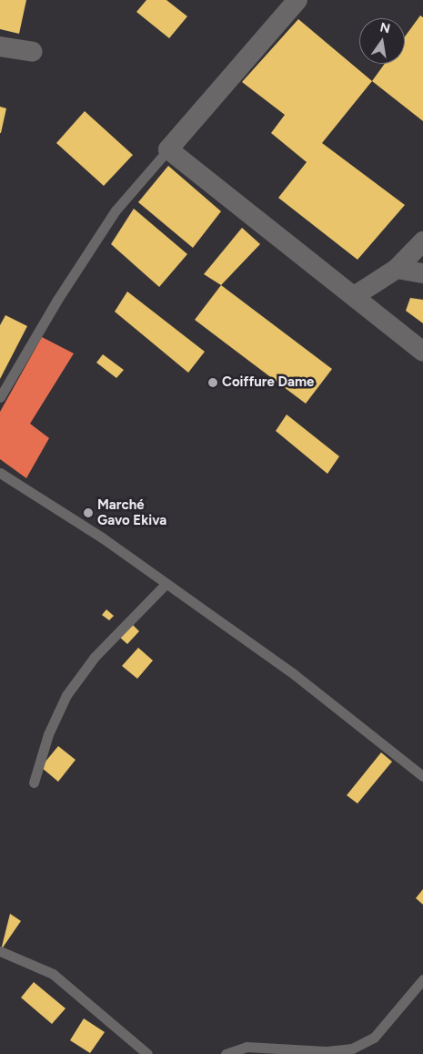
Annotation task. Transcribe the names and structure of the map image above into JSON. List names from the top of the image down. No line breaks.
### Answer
{"places":["Coiffure Dame","Marché Gavo Ekiva"],"north":"top"}
